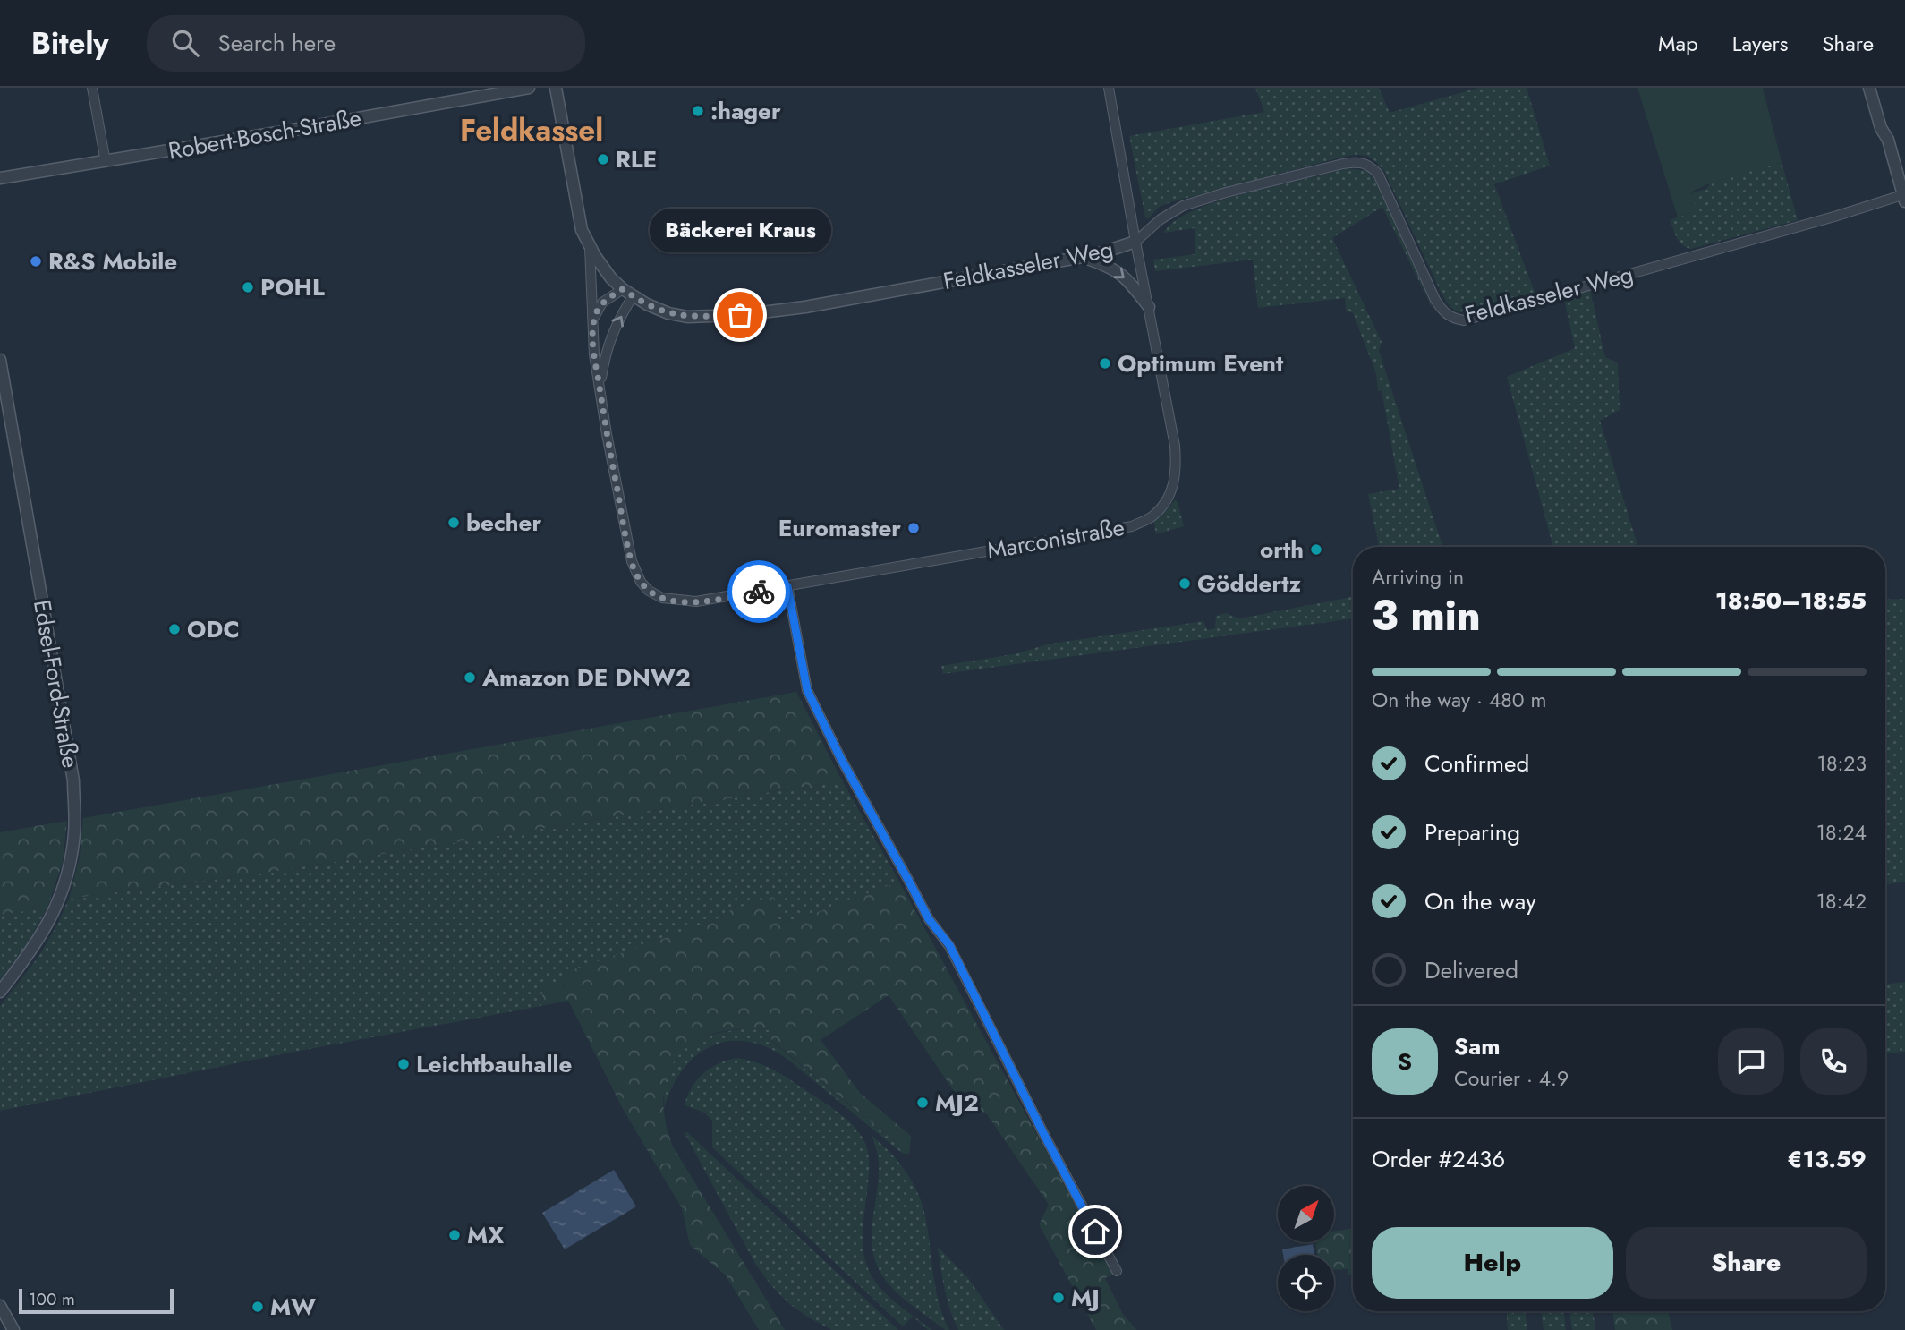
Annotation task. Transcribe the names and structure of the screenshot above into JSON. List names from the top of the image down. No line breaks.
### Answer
{"streets":{"street":["Robert-Bosch-Straße","Feldkasseler Weg","Marconistraße","Edsel-Ford-Straße"]},"crossings":[["Feldkasseler Weg","Marconistraße"]],"districts":["Feldkassel"],"places":[":hager","RLE","R&S Mobile","POHL","Bäckerei Kraus","Optimum Event","becher","Euromaster","orth","Göddertz","ODC","Amazon DE DNW2","Leichtbauhalle","MJ2","MX","MJ","MW"],"scale_bar":"100 m","north":"top right","page":{"header":"Bitely","search":"Search here","nav":["Map","Layers","Share"],"bubble":"Bäckerei Kraus","heading":["3 min","Arriving in","18:50–18:55"],"panel":["Sam","Courier · 4.9","Order #2436","€13.59"],"bar":"On the way · 480 m","list":[["Confirmed","18:23"],["Preparing","18:24"],["On the way","18:42"],"Delivered"],"round":"S","buttons":["Help","Share"],"scale":"100 m"}}
